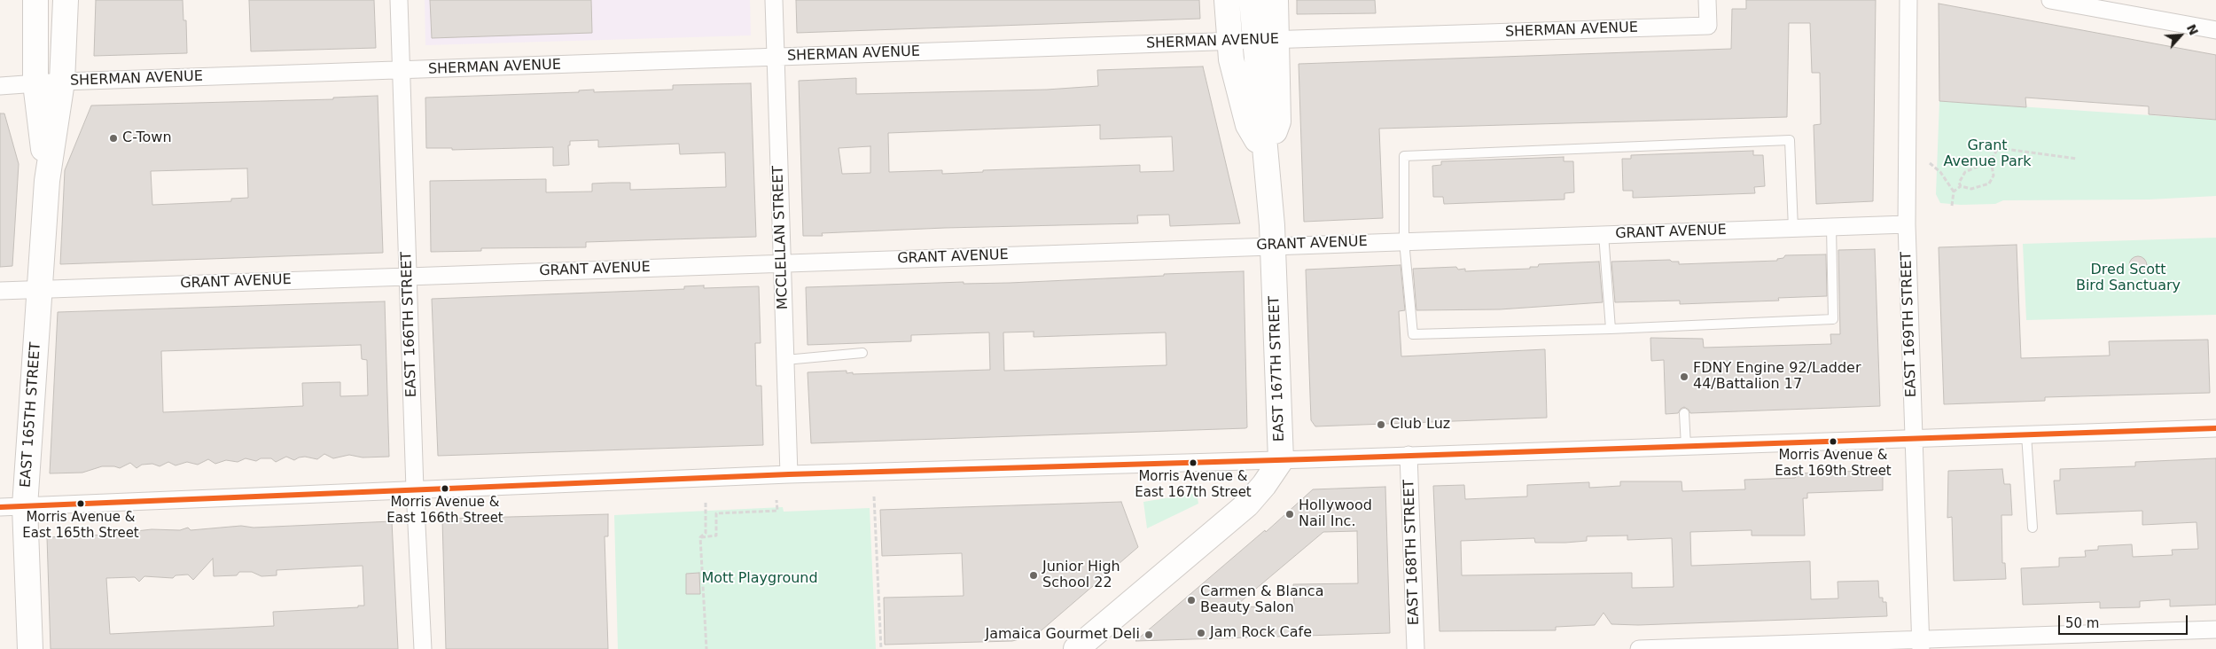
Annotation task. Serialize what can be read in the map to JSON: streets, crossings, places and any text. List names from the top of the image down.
{
  "streets": {
    "street": [
      "SHERMAN AVENUE",
      "GRANT AVENUE",
      "MCCLELLAN STREET",
      "EAST 166TH STREET",
      "EAST 169TH STREET",
      "EAST 167TH STREET",
      "EAST 165TH STREET",
      "EAST 168TH STREET"
    ]
  },
  "crossings": [
    ["SHERMAN AVENUE", "MCCLELLAN STREET"],
    ["SHERMAN AVENUE", "EAST 166TH STREET"],
    ["SHERMAN AVENUE", "EAST 167TH STREET"],
    ["SHERMAN AVENUE", "EAST 165TH STREET"],
    ["GRANT AVENUE", "MCCLELLAN STREET"],
    ["GRANT AVENUE", "EAST 166TH STREET"],
    ["GRANT AVENUE", "EAST 169TH STREET"],
    ["GRANT AVENUE", "EAST 167TH STREET"],
    ["GRANT AVENUE", "EAST 165TH STREET"]
  ],
  "parks": ["Grant Avenue Park", "Dred Scott Bird Sanctuary", "Mott Playground"],
  "places": [
    "C-Town",
    "FDNY Engine 92/Ladder 44/Battalion 17",
    "Club Luz",
    "Morris Avenue & East 169th Street",
    "Morris Avenue & East 167th Street",
    "Morris Avenue & East 166th Street",
    "Morris Avenue & East 165th Street",
    "Hollywood Nail Inc.",
    "Junior High School 22",
    "Carmen & Blanca Beauty Salon",
    "Jam Rock Cafe",
    "Jamaica Gourmet Deli"
  ],
  "scale_bar": "50 m",
  "north": "top right"
}
